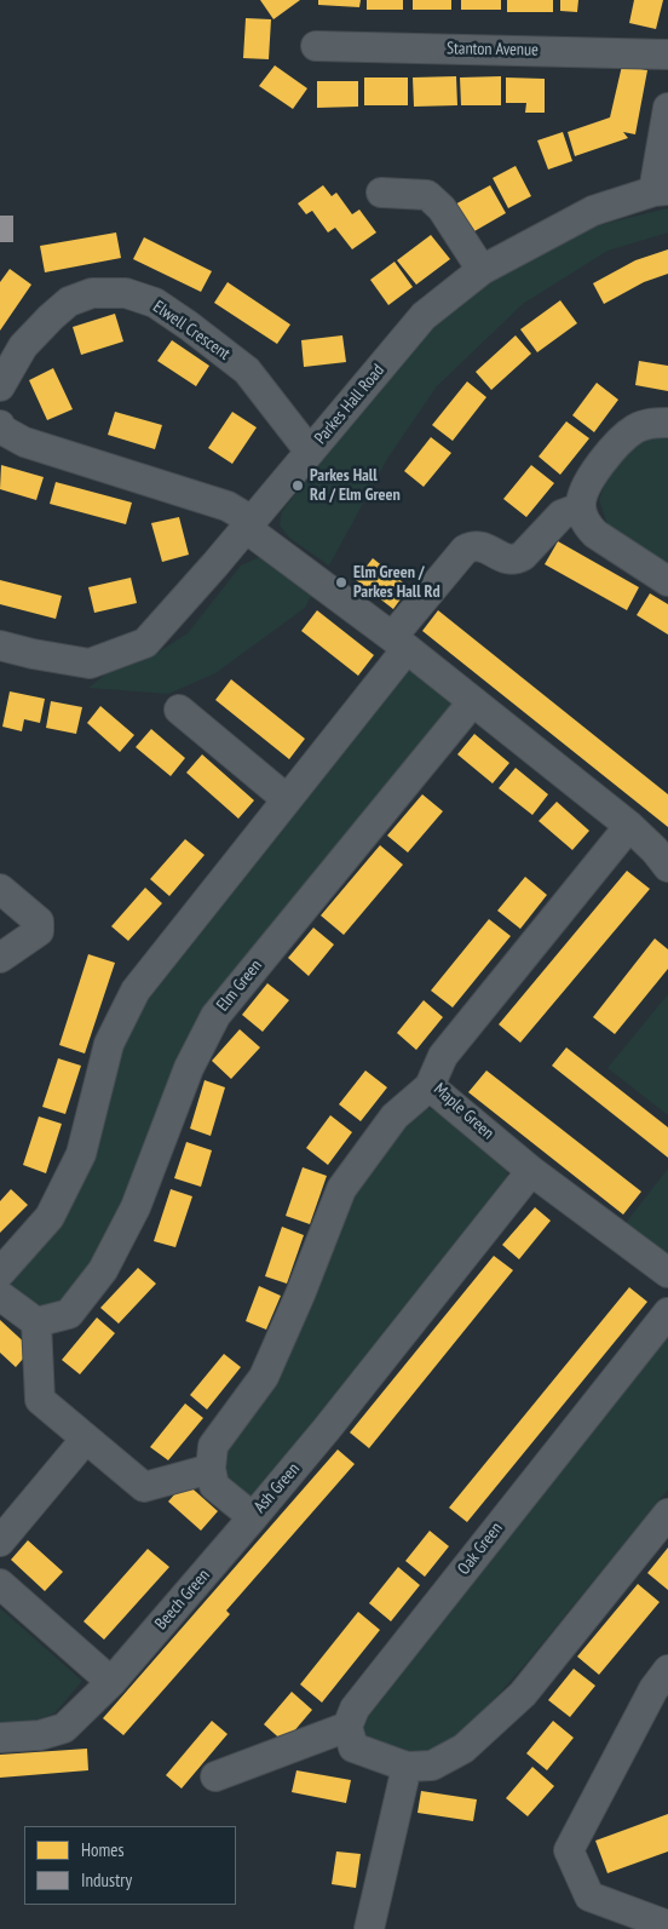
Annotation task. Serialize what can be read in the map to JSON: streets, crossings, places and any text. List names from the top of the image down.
{
  "streets": {
    "street": [
      "Stanton Avenue",
      "Elwell Crescent",
      "Parkes Hall Road",
      "Elm Green",
      "Maple Green",
      "Ash Green",
      "Oak Green",
      "Beech Green"
    ]
  },
  "crossings": [
    ["Elwell Crescent", "Parkes Hall Road"],
    ["Maple Green", "Ash Green"],
    ["Ash Green", "Beech Green"]
  ],
  "places": ["Parkes Hall Rd / Elm Green", "Elm Green / Parkes Hall Rd"],
  "legend": ["Homes", "Industry"]
}
